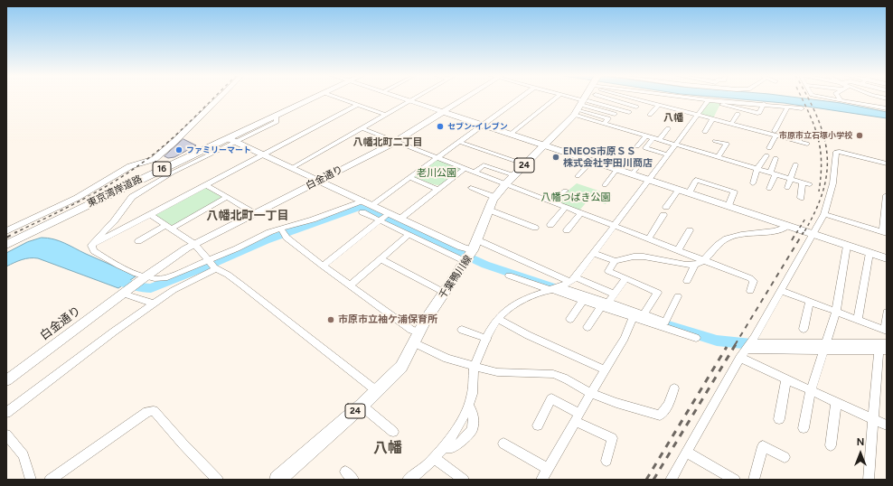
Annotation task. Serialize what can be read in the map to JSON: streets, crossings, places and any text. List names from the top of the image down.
{
  "streets": {
    "highway": ["16", "東京湾岸道路"],
    "main road": ["24", "千葉鴨川線"],
    "street": ["白金通り"]
  },
  "districts": [
    "八幡",
    "八幡北町二丁目",
    "八幡北町一丁目",
    "八幡"
  ],
  "parks": ["老川公園", "八幡つばき公園"],
  "places": [
    "セブン-イレブン",
    "市原市立石塚小学校",
    "ファミリーマート",
    "ENEOS市原ＳＳ 株式会社宇田川商店",
    "市原市立袖ケ浦保育所"
  ],
  "north": "top"
}
